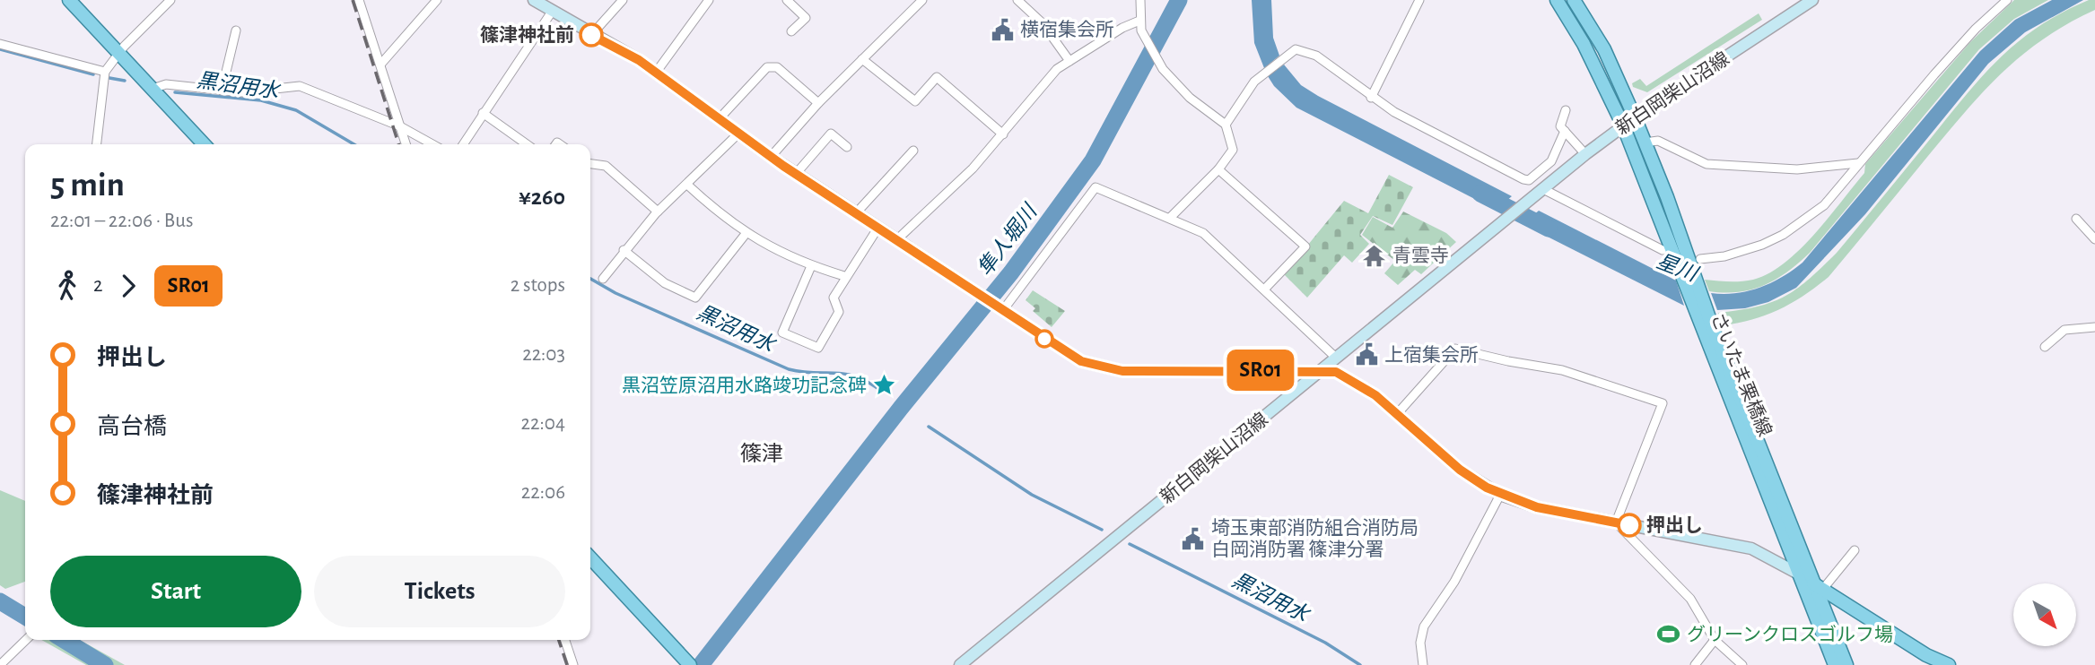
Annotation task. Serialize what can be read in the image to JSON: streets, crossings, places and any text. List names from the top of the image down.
{
  "streets": {
    "main road": ["さいたま栗橋線"],
    "street": ["新白岡柴山沼線"]
  },
  "crossings": [
    ["新白岡柴山沼線", "さいたま栗橋線"]
  ],
  "districts": ["篠津"],
  "water": ["黒沼用水", "隼人堀川", "星川"],
  "places": {
    "public building": ["横宿集会所", "上宿集会所", "埼玉東部消防組合消防局 白岡消防署 篠津分署"],
    "other": ["篠津神社前", "押出し"],
    "temple": ["青雲寺"],
    "place": ["黒沼笠原沼用水路竣功記念碑"],
    "sports": ["グリーンクロスゴルフ場"]
  },
  "lines": ["bus line SR01"],
  "north": "bottom right",
  "page": {
    "on_map": "SR01",
    "heading": ["5 min", "22:01 – 22:06 · Bus", "¥260"],
    "legs": ["2", "SR01", "2 stops"],
    "list": [
      {
        "name": "押出し",
        "value": "22:03"
      },
      {
        "name": "高台橋",
        "value": "22:04"
      },
      {
        "name": "篠津神社前",
        "value": "22:06"
      }
    ],
    "buttons": ["Start", "Tickets"]
  }
}
